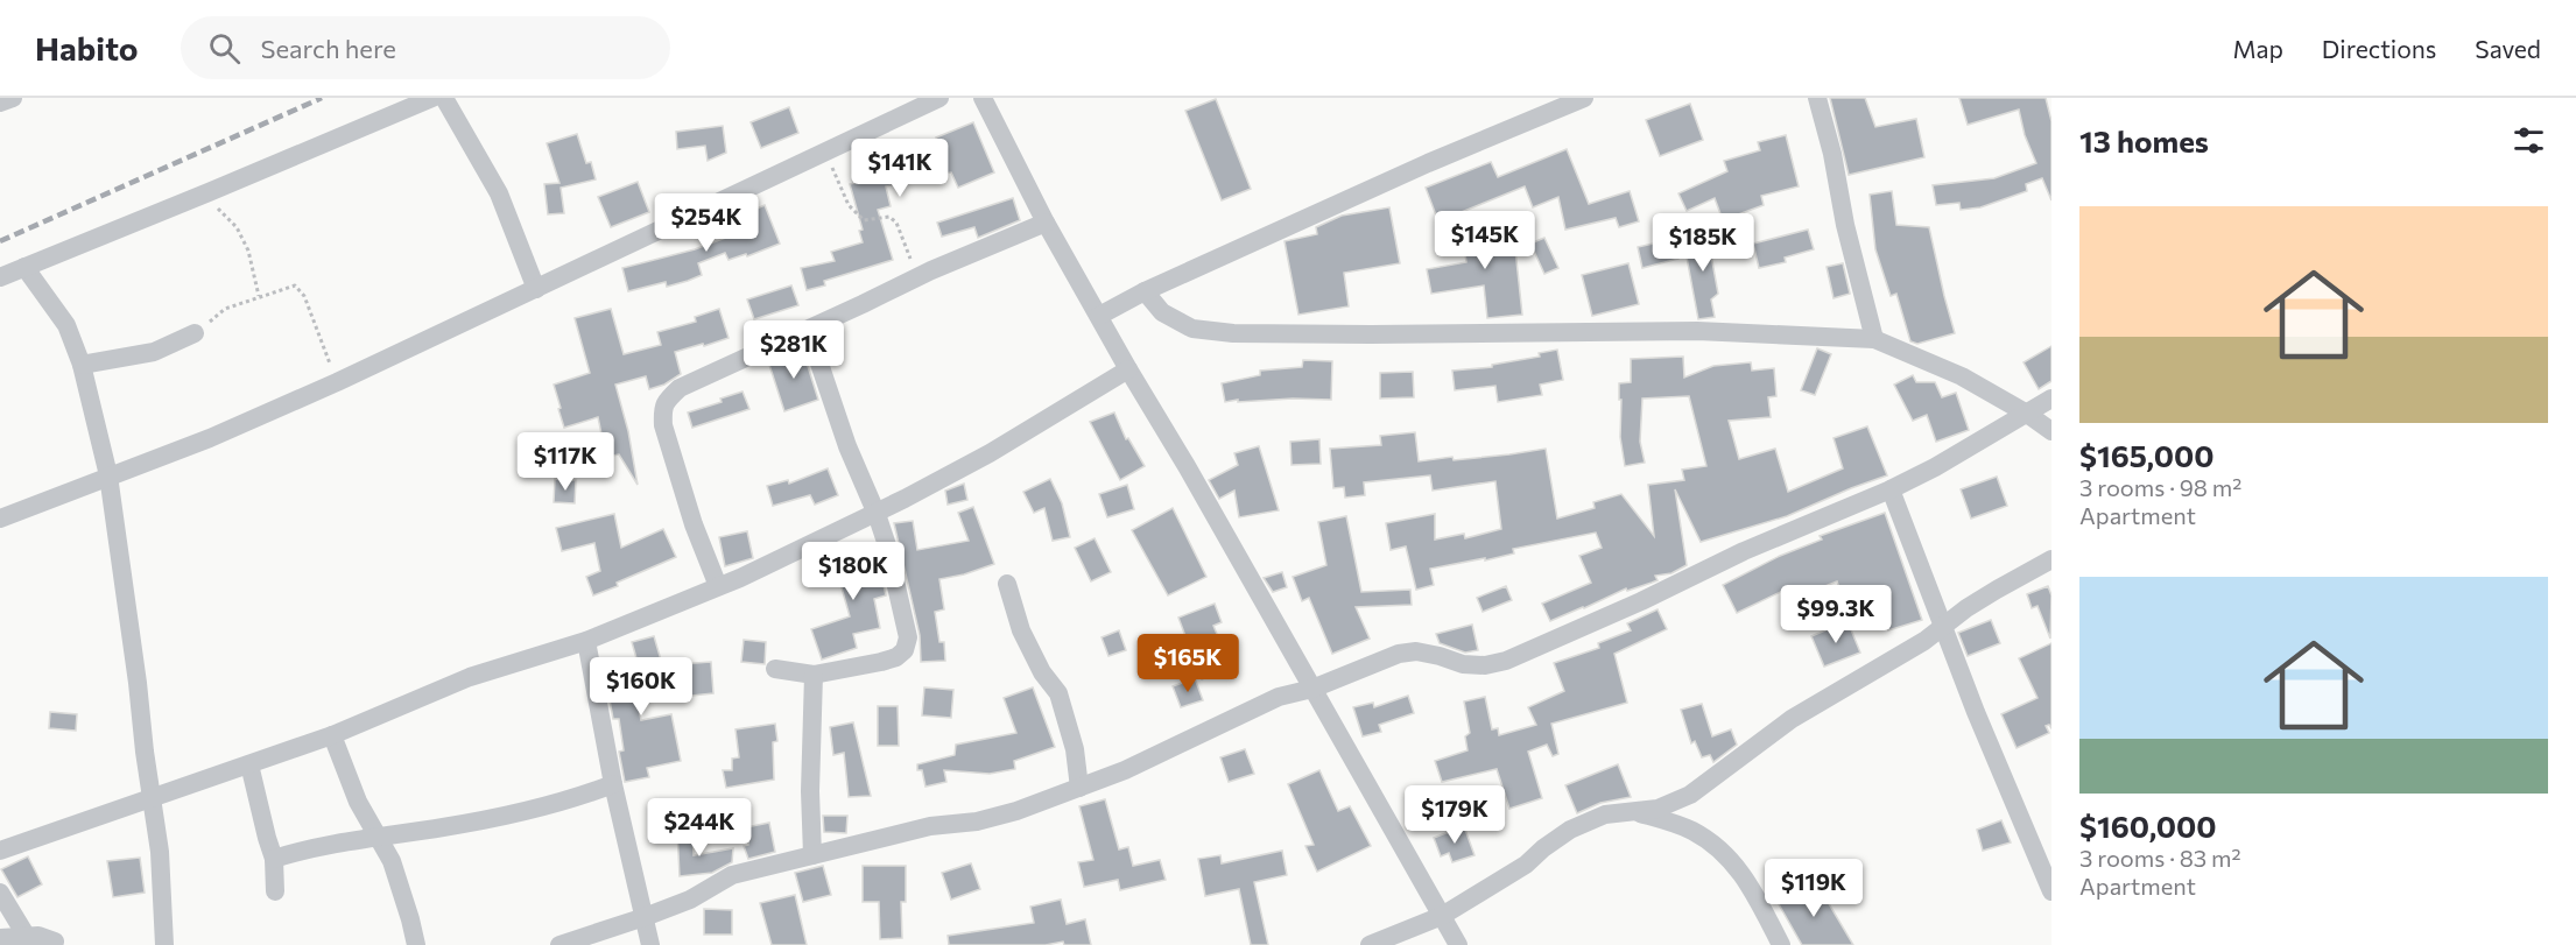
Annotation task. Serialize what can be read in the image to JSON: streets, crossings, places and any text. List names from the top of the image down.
{
  "page": {
    "header": "Habito",
    "search": "Search here",
    "nav": ["Map", "Directions", "Saved"],
    "heading": "13 homes",
    "price": [
      "$141K",
      "$254K",
      "$145K",
      "$185K",
      "$281K",
      "$117K",
      "$180K",
      "$99.3K",
      "$165K",
      "$160K",
      "$179K",
      "$244K",
      "$119K"
    ],
    "list": [
      {
        "name": "$165,000",
        "note": "3 rooms · 98 m² · Apartment"
      },
      {
        "name": "$160,000",
        "note": "3 rooms · 83 m² · Apartment"
      }
    ]
  }
}
